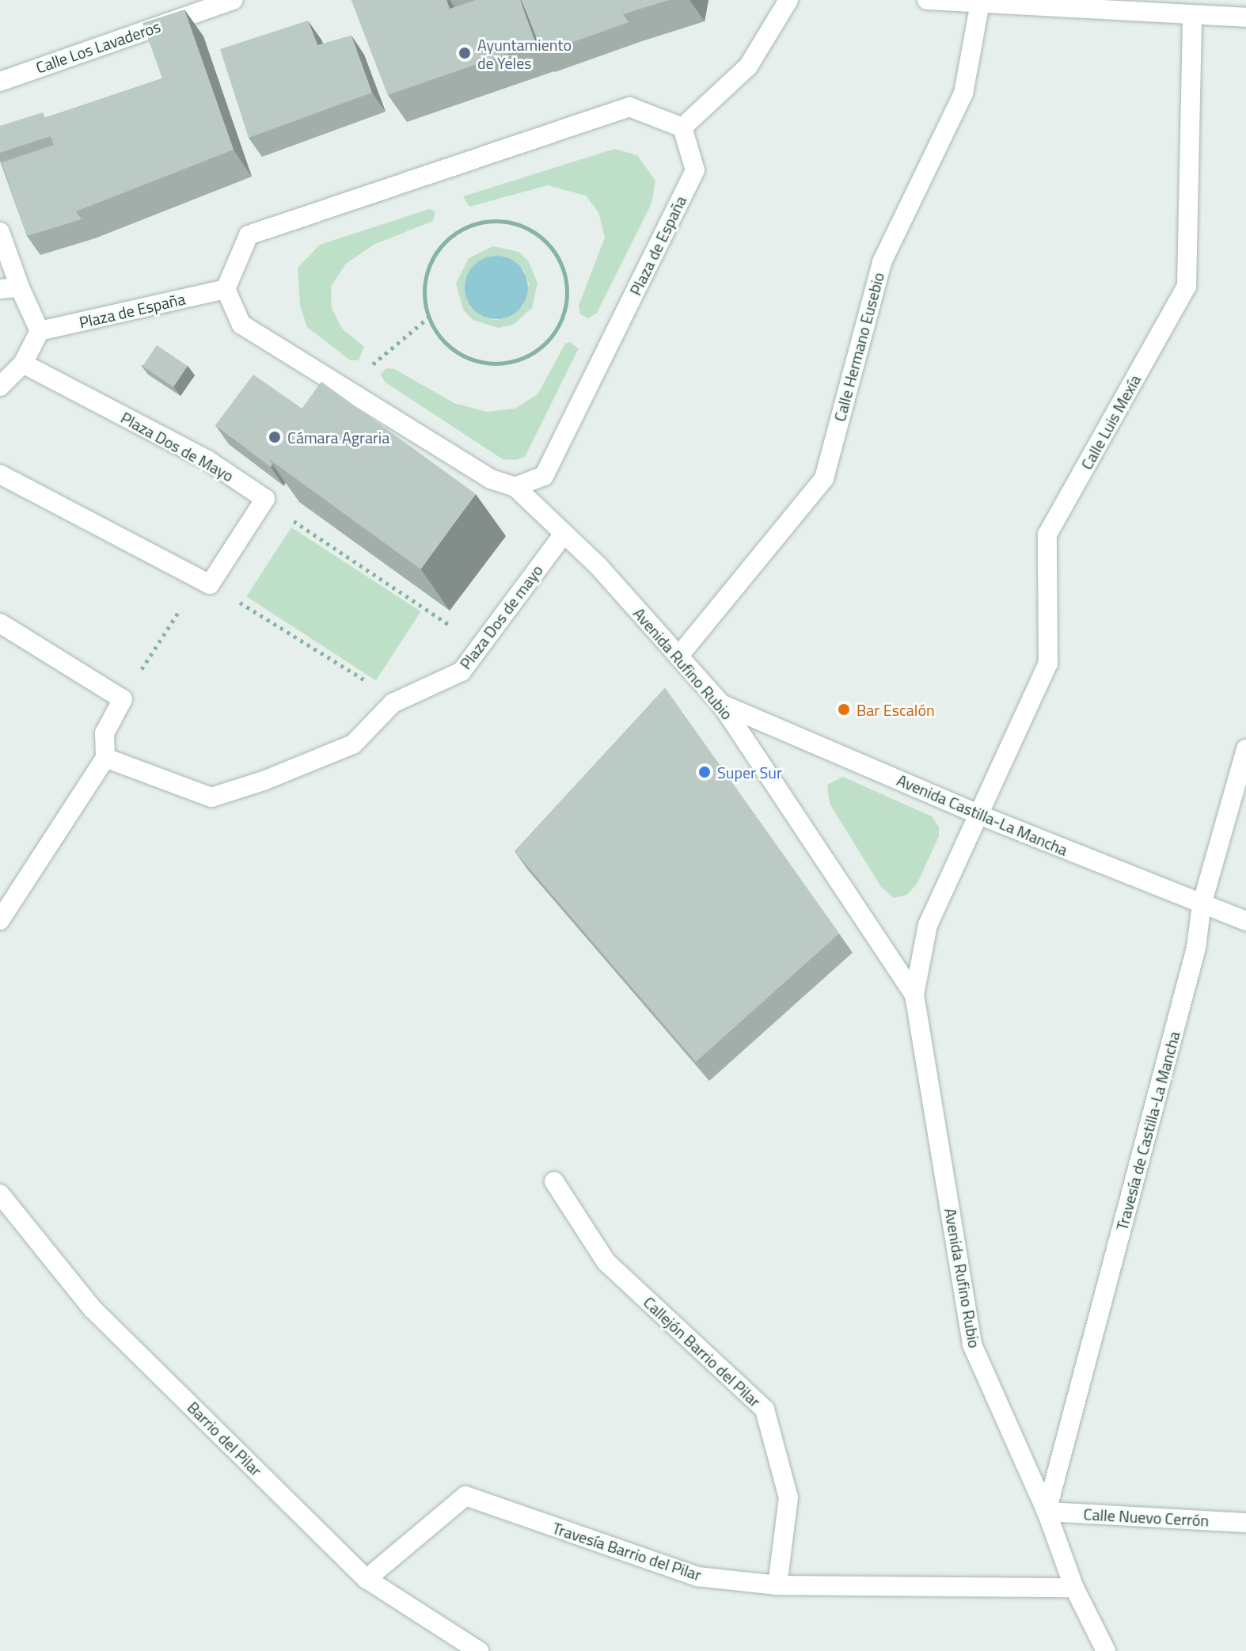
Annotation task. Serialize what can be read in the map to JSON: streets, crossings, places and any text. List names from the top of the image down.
{
  "streets": {
    "street": [
      "Calle Los Lavaderos",
      "Plaza de España",
      "Calle Hermano Eusebio",
      "Calle Luis Mexía",
      "Plaza Dos de Mayo",
      "Plaza Dos de mayo",
      "Avenida Rufino Rubio",
      "Avenida Castilla-La Mancha",
      "Travesía de Castilla-La Mancha",
      "Callejón Barrio del Pilar",
      "Barrio del Pilar",
      "Calle Nuevo Cerrón",
      "Travesía Barrio del Pilar"
    ]
  },
  "crossings": [
    ["Plaza de España", "Avenida Rufino Rubio"],
    ["Calle Hermano Eusebio", "Avenida Rufino Rubio"],
    ["Calle Luis Mexía", "Avenida Rufino Rubio"],
    ["Calle Luis Mexía", "Avenida Castilla-La Mancha"],
    ["Plaza Dos de mayo", "Avenida Rufino Rubio"],
    ["Avenida Rufino Rubio", "Avenida Castilla-La Mancha"],
    ["Avenida Rufino Rubio", "Travesía de Castilla-La Mancha"],
    ["Avenida Rufino Rubio", "Calle Nuevo Cerrón"],
    ["Avenida Rufino Rubio", "Travesía Barrio del Pilar"],
    ["Avenida Castilla-La Mancha", "Travesía de Castilla-La Mancha"],
    ["Travesía de Castilla-La Mancha", "Calle Nuevo Cerrón"],
    ["Callejón Barrio del Pilar", "Travesía Barrio del Pilar"],
    ["Barrio del Pilar", "Travesía Barrio del Pilar"]
  ],
  "places": [
    "Ayuntamiento de Yeles",
    "Cámara Agraria",
    "Bar Escalón",
    "Super Sur"
  ]
}
